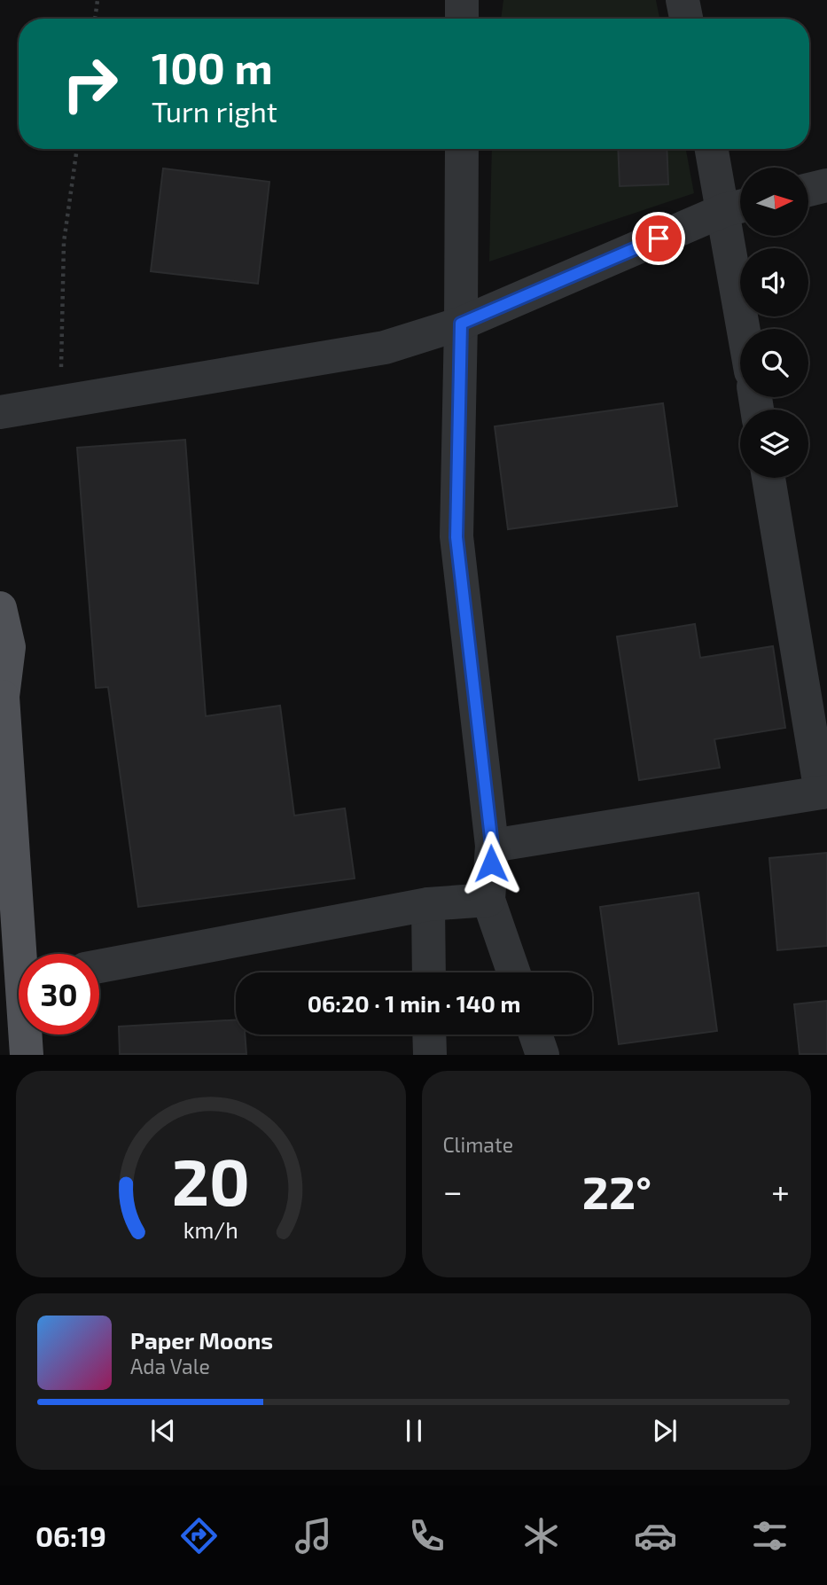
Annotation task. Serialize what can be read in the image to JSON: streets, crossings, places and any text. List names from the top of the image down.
{
  "north": "right",
  "page": {
    "turn": ["100 m", "Turn right"],
    "limit": "30",
    "trip": "06:20 · 1 min · 140 m",
    "tile": "Climate",
    "heat": ["−", "22°", "+"],
    "song": ["Paper Moons", "Ada Vale"],
    "tabs": "06:19",
    "gauge": ["20", "km/h"]
  }
}
